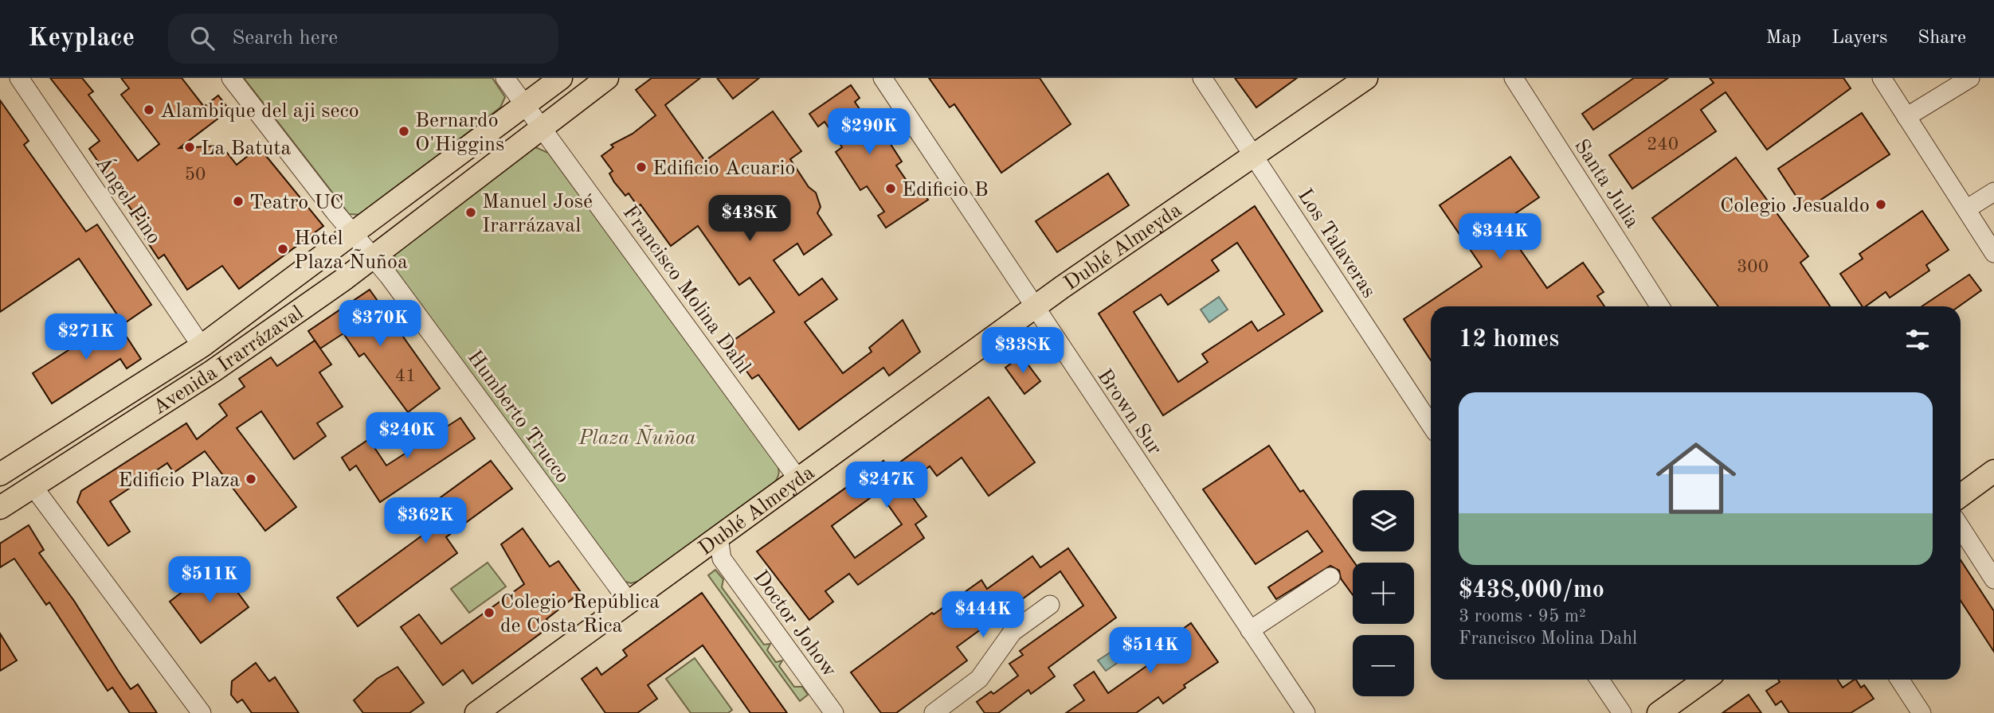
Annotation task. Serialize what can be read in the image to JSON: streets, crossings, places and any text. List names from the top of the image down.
{
  "streets": {
    "main road": ["Dublé Almeyda", "Avenida Irarrázaval"],
    "street": [
      "Santa Julia",
      "Ángel Pino",
      "Los Talaveras",
      "Francisco Molina Dahl",
      "Brown Sur",
      "Humberto Trucco",
      "Doctor Johow"
    ]
  },
  "crossings": [
    ["Ángel Pino", "Avenida Irarrázaval"],
    ["Los Talaveras", "Dublé Almeyda"],
    ["Dublé Almeyda", "Francisco Molina Dahl"],
    ["Dublé Almeyda", "Brown Sur"],
    ["Dublé Almeyda", "Humberto Trucco"],
    ["Dublé Almeyda", "Doctor Johow"],
    ["Francisco Molina Dahl", "Avenida Irarrázaval"],
    ["Avenida Irarrázaval", "Humberto Trucco"]
  ],
  "parks": ["Plaza Ñuñoa"],
  "places": [
    "Alambique del aji seco",
    "Bernardo O'Higgins",
    "La Batuta",
    "Edificio Acuario",
    "Edificio B",
    "Teatro UC",
    "Colegio Jesualdo",
    "Manuel José Irarrázaval",
    "Hotel Plaza Ñuñoa",
    "Edificio Plaza",
    "Colegio República de Costa Rica"
  ],
  "house_numbers": [
    "240",
    "50",
    "300",
    "41"
  ],
  "page": {
    "header": "Keyplace",
    "search": "Search here",
    "nav": ["Map", "Layers", "Share"],
    "price": [
      "$290K",
      "$438K",
      "$344K",
      "$370K",
      "$271K",
      "$338K",
      "$240K",
      "$247K",
      "$362K",
      "$511K",
      "$444K",
      "$514K"
    ],
    "heading": "12 homes",
    "list": [
      {
        "name": "$438,000/mo",
        "note": "3 rooms · 95 m² · Francisco Molina Dahl"
      }
    ],
    "map_buttons": ["+", "−"]
  }
}
